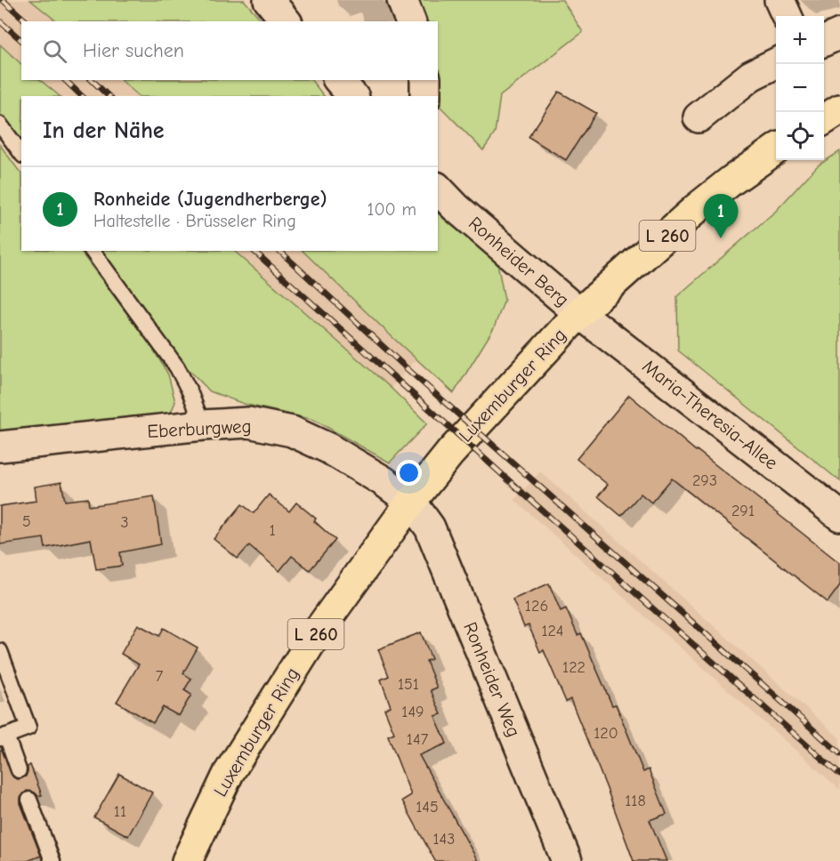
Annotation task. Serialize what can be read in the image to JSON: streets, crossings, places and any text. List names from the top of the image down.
{
  "streets": {
    "main road": ["L 260", "Luxemburger Ring"],
    "street": [
      "Ronheider Berg",
      "Maria-Theresia-Allee",
      "Eberburgweg",
      "Ronheider Weg"
    ]
  },
  "crossings": [
    ["L 260", "Ronheider Berg"],
    ["L 260", "Luxemburger Ring"],
    ["L 260", "Maria-Theresia-Allee"],
    ["Ronheider Berg", "Luxemburger Ring"],
    ["Ronheider Berg", "Maria-Theresia-Allee"],
    ["Luxemburger Ring", "Maria-Theresia-Allee"],
    ["Luxemburger Ring", "Eberburgweg"],
    ["Luxemburger Ring", "Ronheider Weg"],
    ["Eberburgweg", "Ronheider Weg"]
  ],
  "house_numbers": [
    "293",
    "291",
    "5",
    "3",
    "1",
    "126",
    "124",
    "122",
    "7",
    "151",
    "149",
    "120",
    "147",
    "118",
    "145",
    "11",
    "143"
  ],
  "page": {
    "map_buttons": ["+", "−"],
    "search": "Hier suchen",
    "heading": "In der Nähe",
    "list": [
      {
        "mark": "1",
        "name": "Ronheide (Jugendherberge)",
        "note": "Haltestelle · Brüsseler Ring",
        "value": "100 m"
      }
    ],
    "pins": "1"
  }
}
